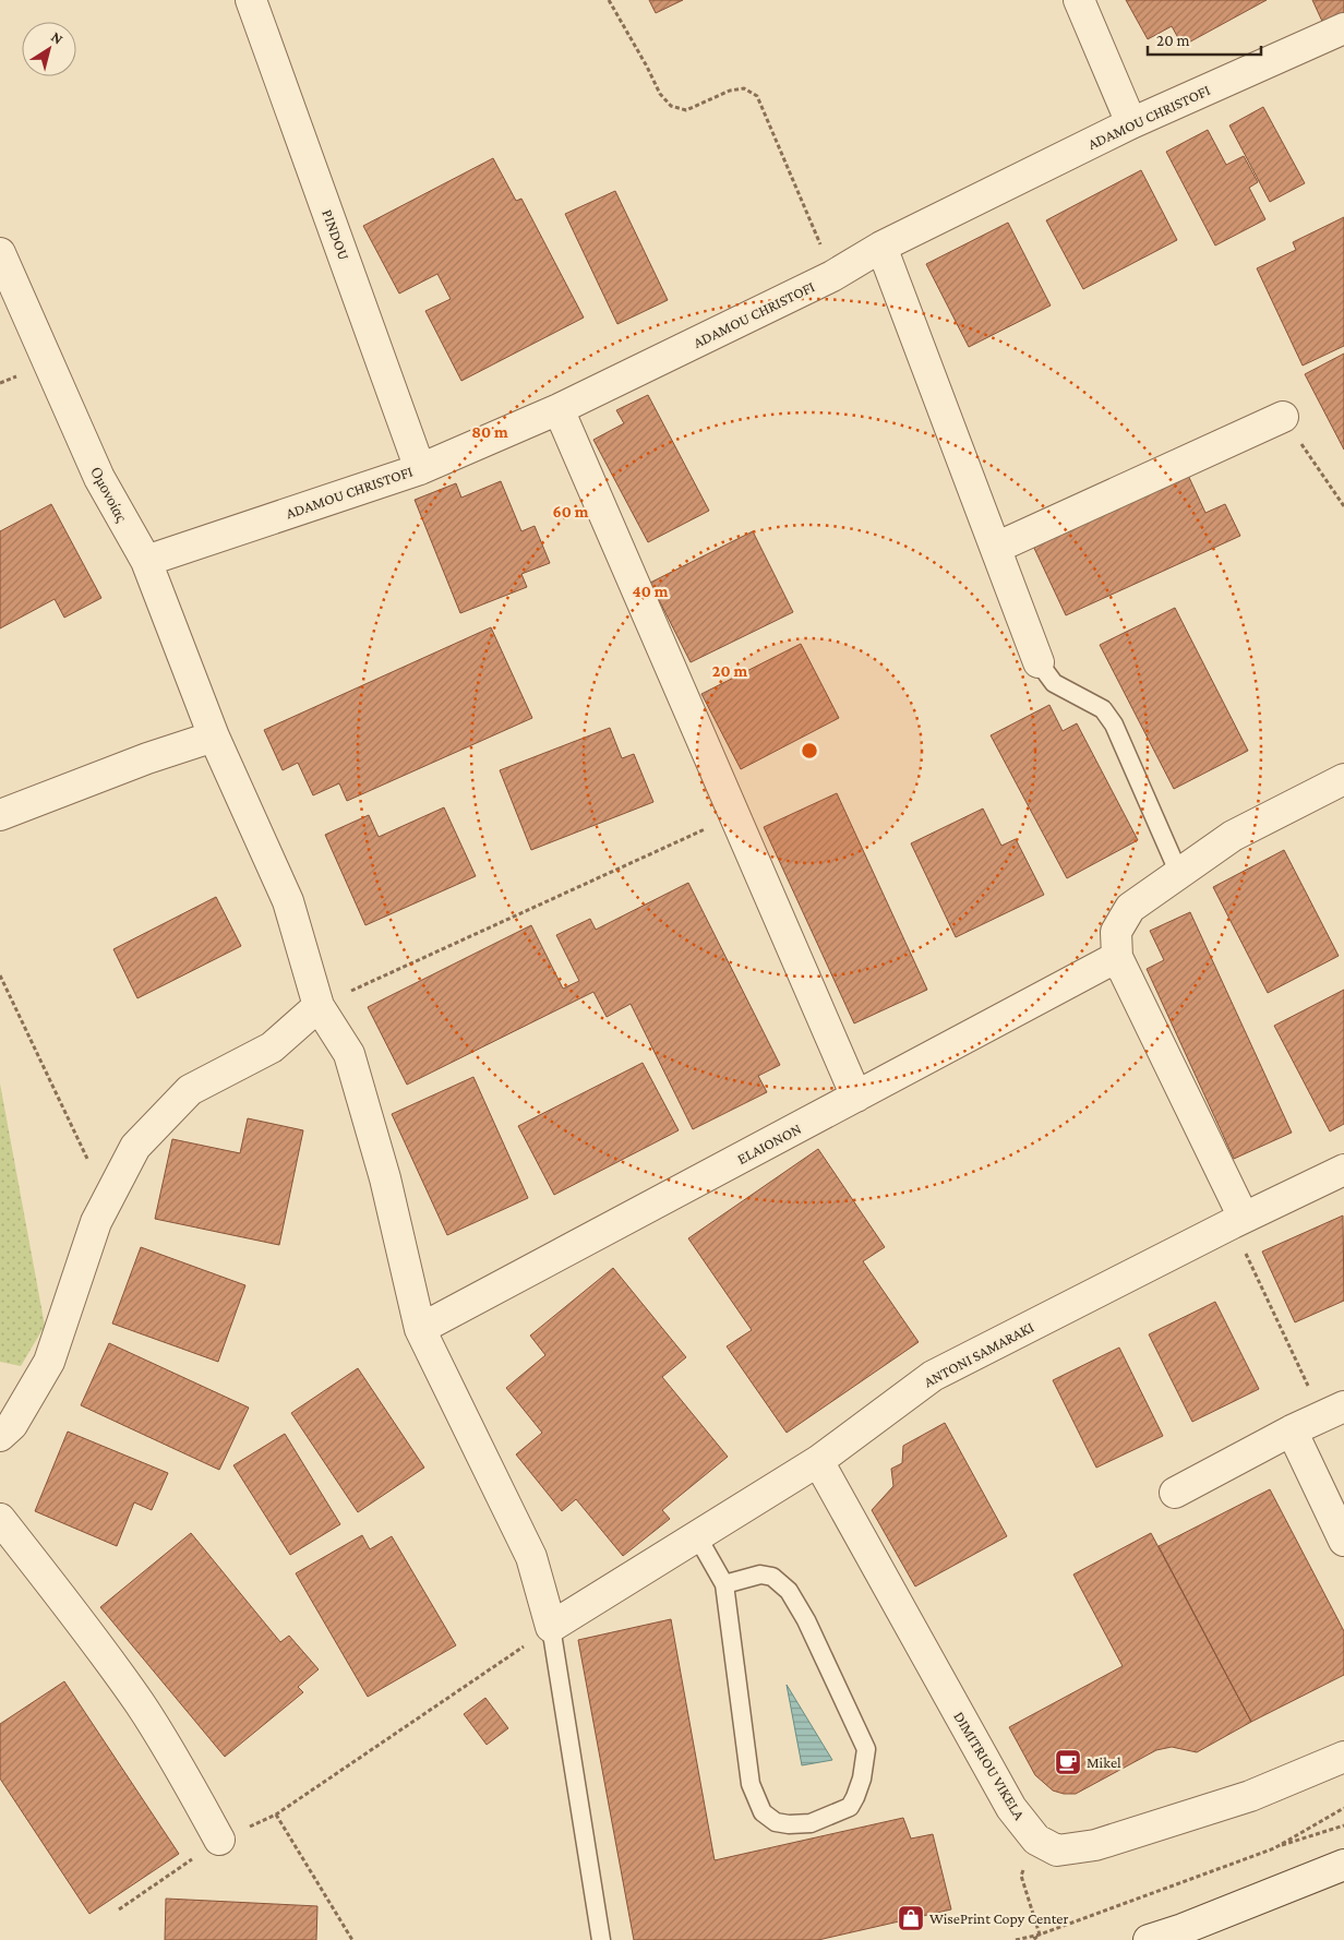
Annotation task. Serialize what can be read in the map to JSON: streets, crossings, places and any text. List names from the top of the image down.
{
  "streets": {
    "street": [
      "ADAMOU CHRISTOFI",
      "PINDOU",
      "Ομονοίας",
      "ELAIONON",
      "ANTONI SAMARAKI",
      "DIMITRIOU VIKELA"
    ]
  },
  "crossings": [
    ["ADAMOU CHRISTOFI", "PINDOU"],
    ["ADAMOU CHRISTOFI", "Ομονοίας"],
    ["Ομονοίας", "ELAIONON"],
    ["Ομονοίας", "ANTONI SAMARAKI"],
    ["ANTONI SAMARAKI", "DIMITRIOU VIKELA"]
  ],
  "places": {
    "cafe": ["Mikel"],
    "shop": ["WisePrint Copy Center"]
  },
  "scale_bar": "20 m",
  "north": "top right",
  "rings": [
    "80 m",
    "60 m",
    "40 m",
    "20 m"
  ]
}
